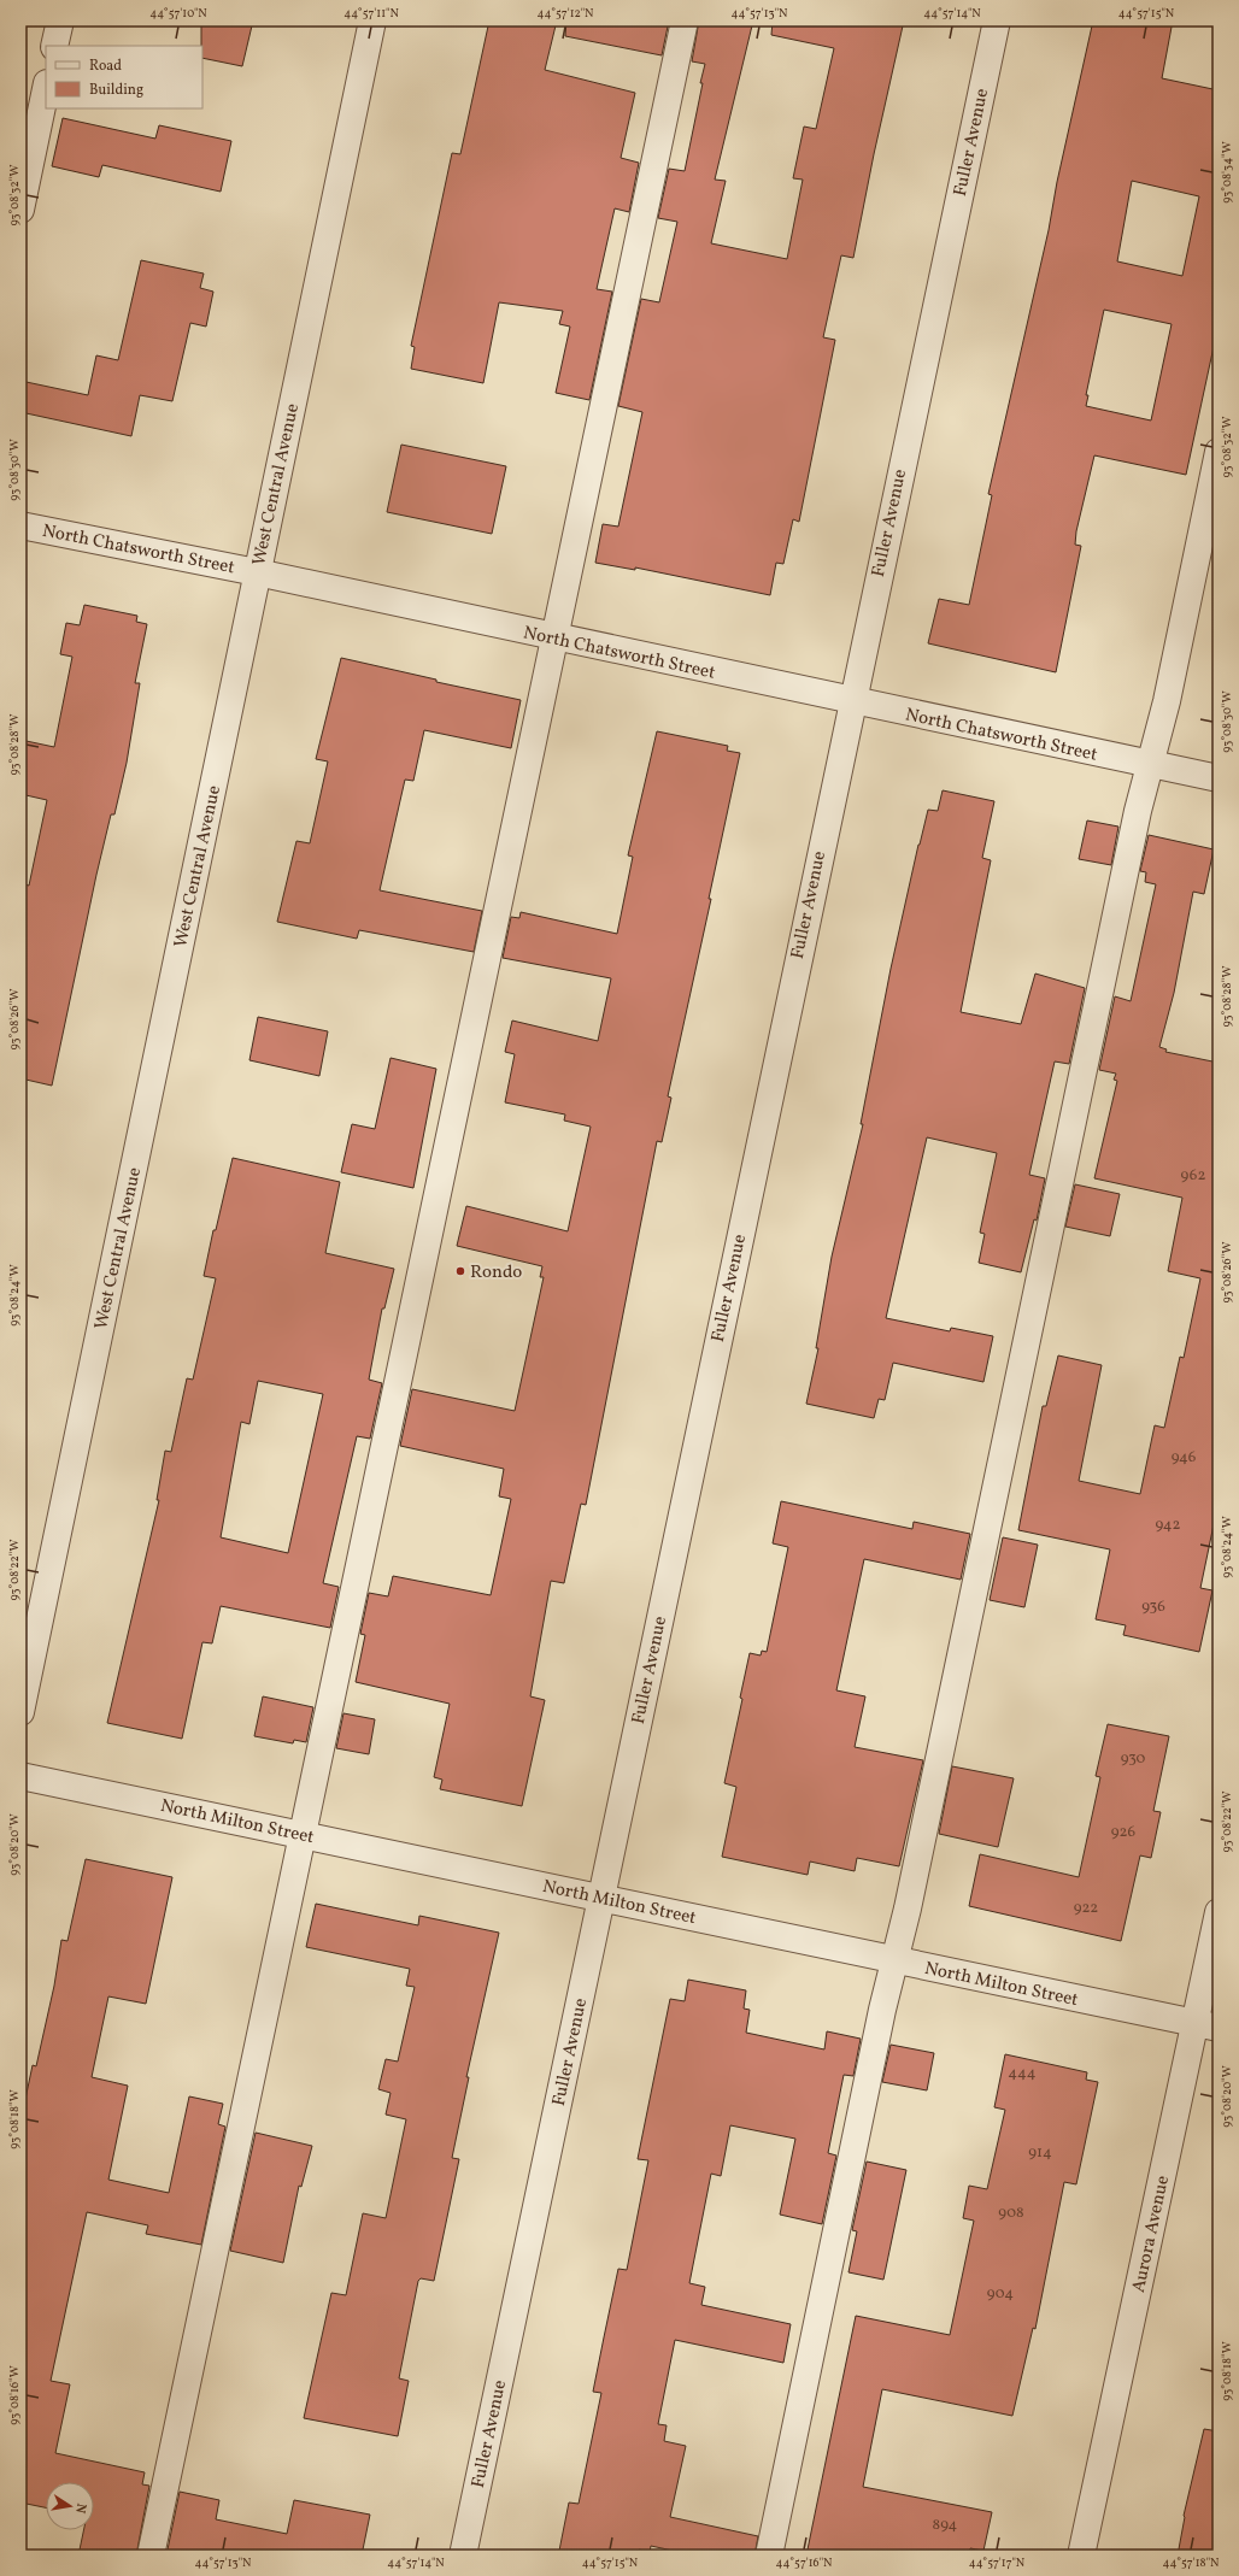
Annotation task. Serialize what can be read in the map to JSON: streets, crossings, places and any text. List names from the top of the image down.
{
  "streets": {
    "street": [
      "Fuller Avenue",
      "West Central Avenue",
      "North Chatsworth Street",
      "North Milton Street",
      "Aurora Avenue"
    ]
  },
  "crossings": [
    ["Fuller Avenue", "North Chatsworth Street"],
    ["Fuller Avenue", "North Milton Street"],
    ["West Central Avenue", "North Chatsworth Street"],
    ["North Milton Street", "Aurora Avenue"]
  ],
  "places": ["Rondo"],
  "house_numbers": [
    "962",
    "946",
    "942",
    "936",
    "930",
    "926",
    "922",
    "444",
    "914",
    "908",
    "904",
    "894"
  ],
  "legend": ["Road", "Building"],
  "north": "right",
  "coordinates": [
    "44°57'10\"N",
    "44°57'11\"N",
    "44°57'12\"N",
    "44°57'13\"N",
    "44°57'14\"N",
    "44°57'15\"N",
    "93°08'34\"W",
    "93°08'32\"W",
    "93°08'30\"W",
    "93°08'28\"W",
    "93°08'26\"W",
    "93°08'24\"W",
    "93°08'22\"W",
    "93°08'20\"W",
    "93°08'18\"W",
    "93°08'16\"W",
    "44°57'16\"N",
    "44°57'17\"N",
    "44°57'18\"N"
  ]
}
